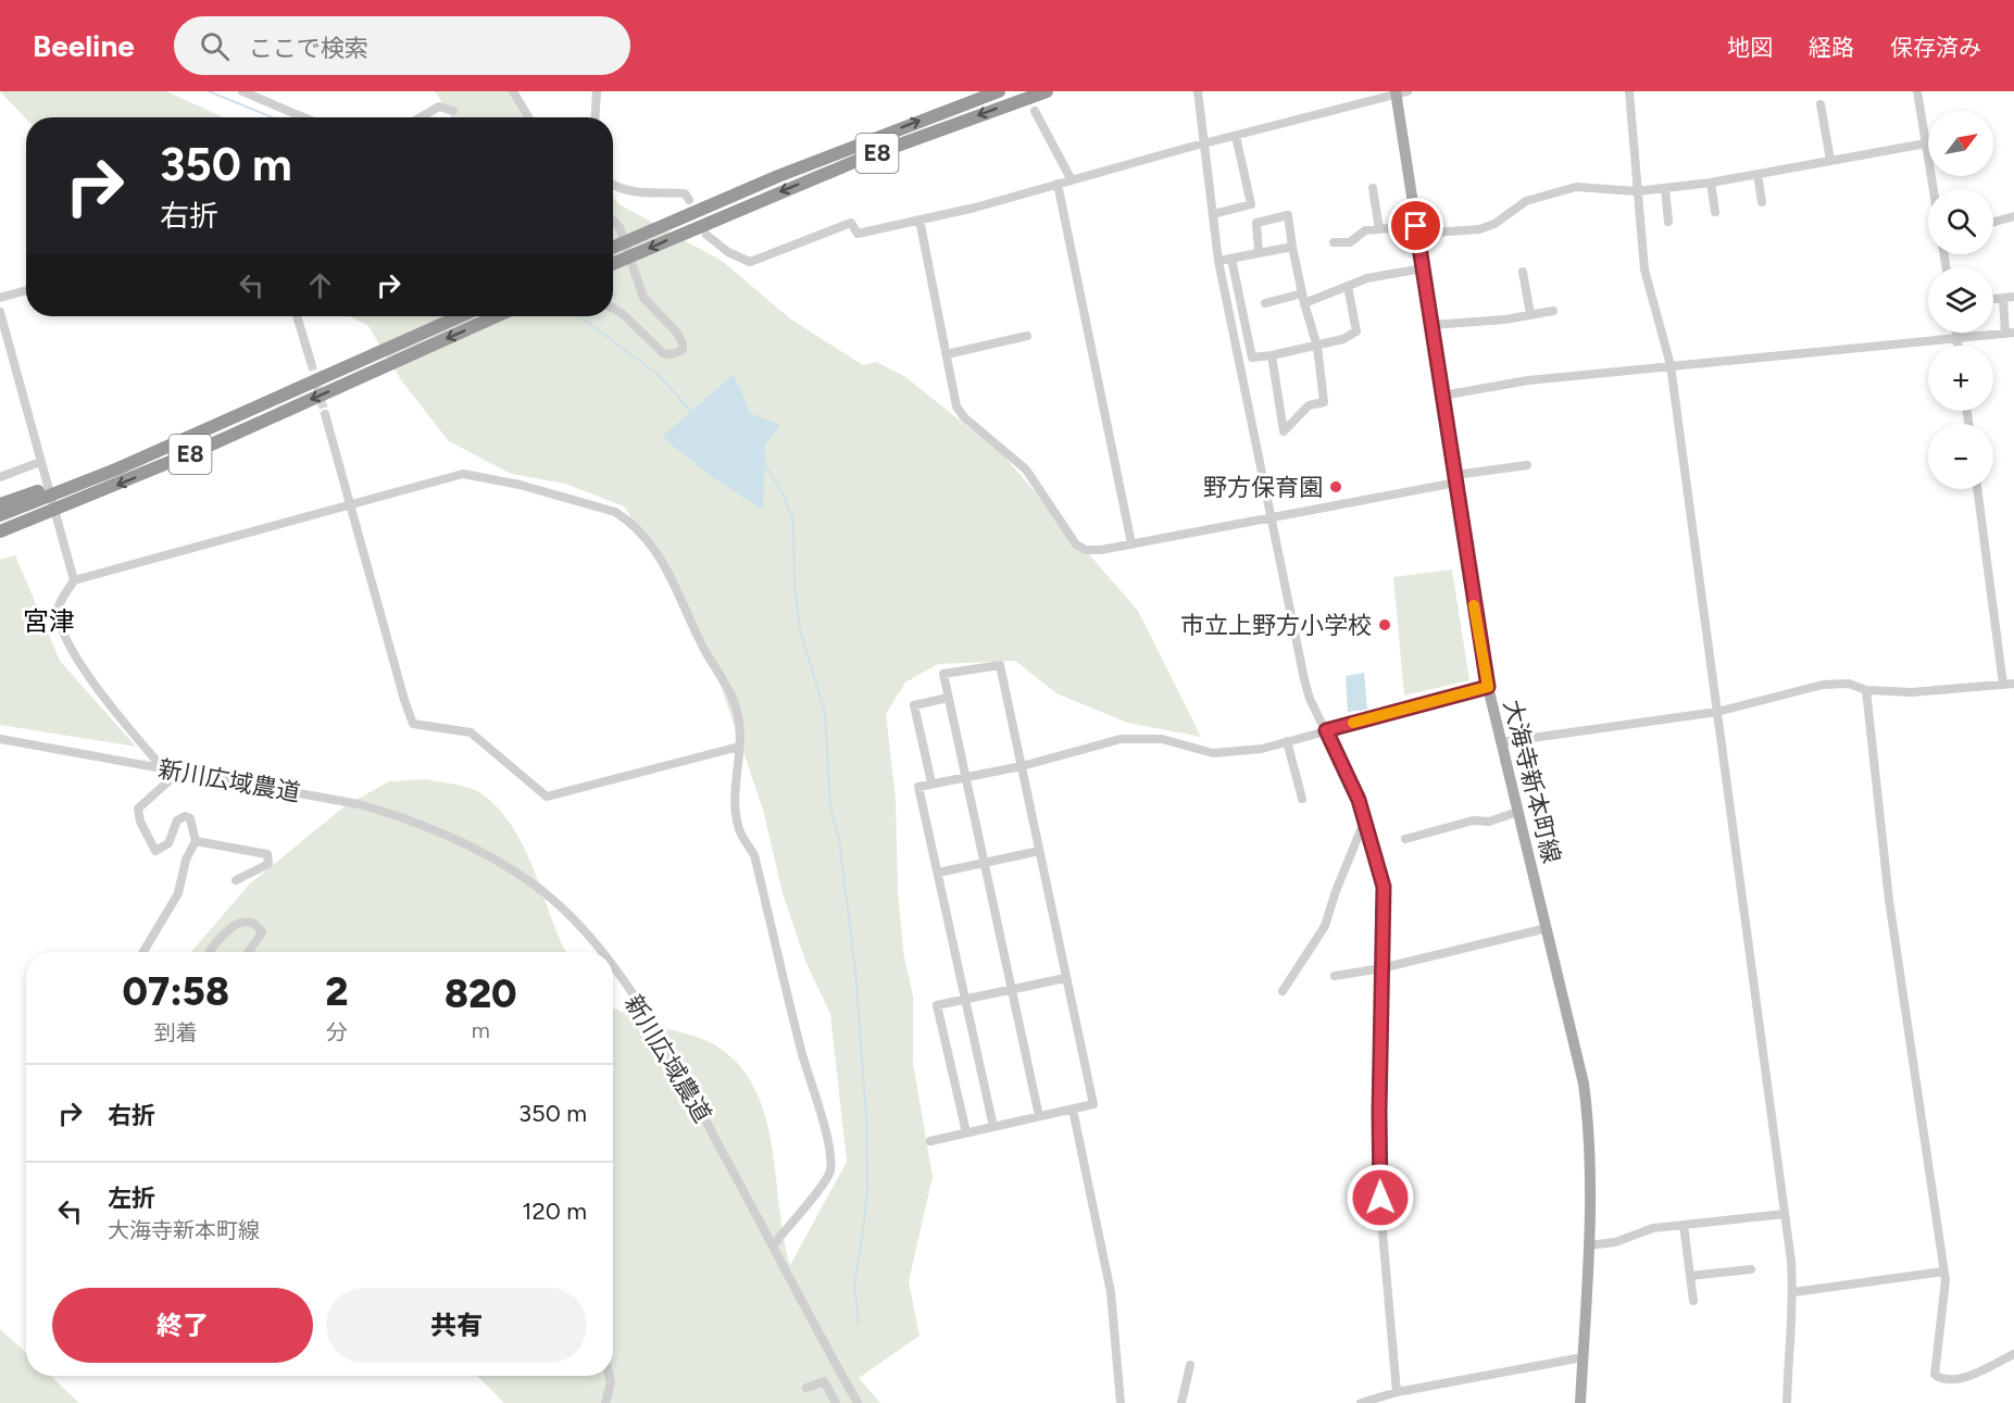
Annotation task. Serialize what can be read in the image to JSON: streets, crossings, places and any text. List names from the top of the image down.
{
  "streets": {
    "highway": ["E8"],
    "main road": ["大海寺新本町線"],
    "street": ["新川広域農道"]
  },
  "districts": ["宮津"],
  "places": ["野方保育園", "市立上野方小学校"],
  "north": "top right",
  "page": {
    "header": "Beeline",
    "search": "ここで検索",
    "nav": ["地図", "経路", "保存済み"],
    "map_buttons": ["+", "−"],
    "turn": ["350 m", "右折"],
    "eta": [
      "07:58",
      "到着",
      "2",
      "分",
      "820",
      "m"
    ],
    "list": [
      {
        "name": "右折",
        "value": "350 m"
      },
      {
        "name": "左折",
        "note": "大海寺新本町線",
        "value": "120 m"
      }
    ],
    "buttons": ["終了", "共有"]
  }
}
